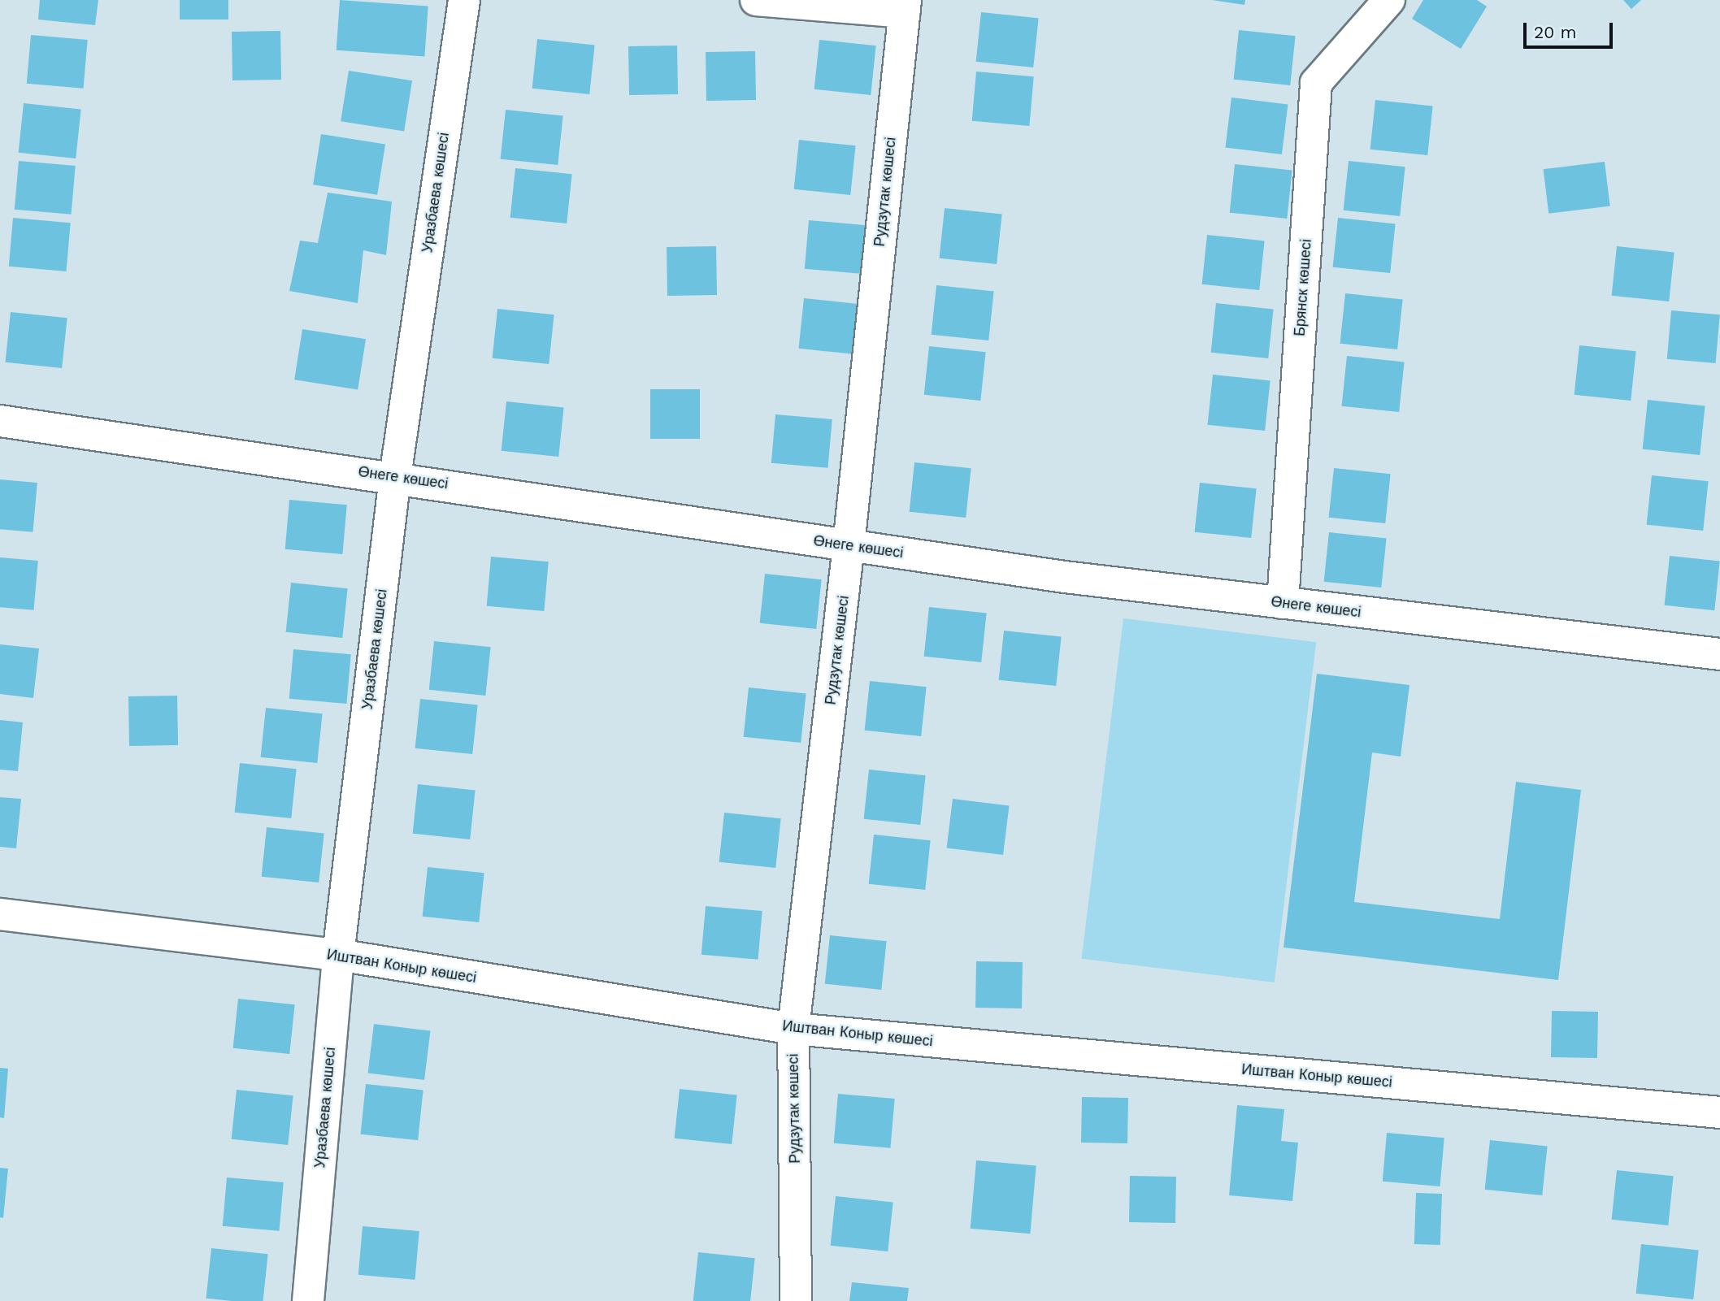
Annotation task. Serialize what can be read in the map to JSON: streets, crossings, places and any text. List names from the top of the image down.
{
  "streets": {
    "street": [
      "Рудзутак көшесі",
      "Уразбаева көшесі",
      "Брянск көшесі",
      "Өнеге көшесі",
      "Иштван Коныр көшесі"
    ]
  },
  "crossings": [
    ["Рудзутак көшесі", "Өнеге көшесі"],
    ["Рудзутак көшесі", "Иштван Коныр көшесі"],
    ["Уразбаева көшесі", "Өнеге көшесі"],
    ["Уразбаева көшесі", "Иштван Коныр көшесі"],
    ["Брянск көшесі", "Өнеге көшесі"]
  ],
  "scale_bar": "20 m"
}
